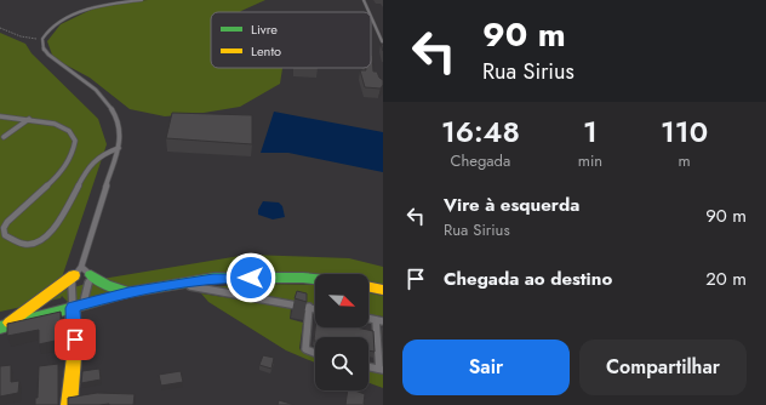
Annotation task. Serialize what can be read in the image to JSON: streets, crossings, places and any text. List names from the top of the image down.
{
  "legend": ["Livre", "Lento"],
  "north": "bottom right",
  "page": {
    "turn": ["90 m", "Rua Sirius"],
    "eta": [
      "16:48",
      "Chegada",
      "1",
      "min",
      "110",
      "m"
    ],
    "list": [
      {
        "name": "Vire à esquerda",
        "note": "Rua Sirius",
        "value": "90 m"
      },
      {
        "name": "Chegada ao destino",
        "value": "20 m"
      }
    ],
    "buttons": ["Sair", "Compartilhar"]
  }
}
